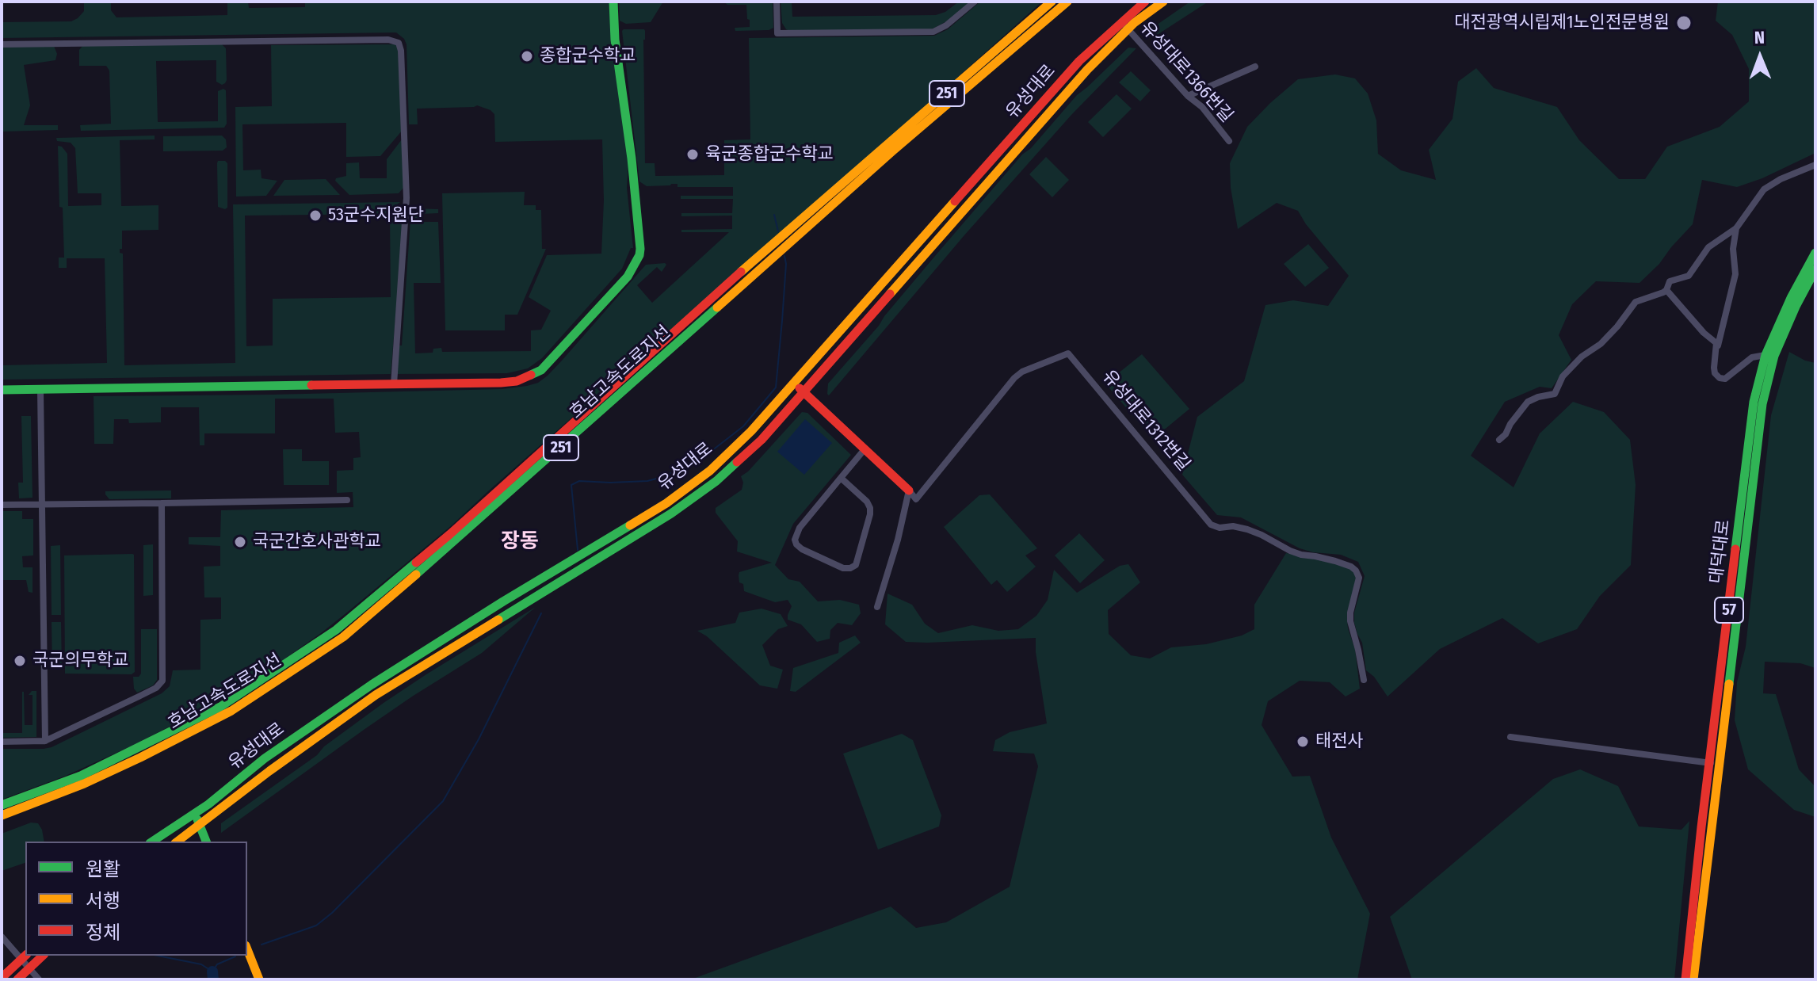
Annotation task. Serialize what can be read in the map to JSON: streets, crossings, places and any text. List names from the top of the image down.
{
  "streets": {
    "main road": [
      "유성대로",
      "251",
      "호남고속도로지선",
      "대덕대로",
      "57"
    ],
    "street": ["유성대로1366번길", "유성대로1312번길"]
  },
  "crossings": [
    ["유성대로1366번길", "유성대로"]
  ],
  "districts": ["장동"],
  "places": [
    "대전광역시립제1노인전문병원",
    "종합군수학교",
    "육군종합군수학교",
    "53군수지원단",
    "국군간호사관학교",
    "국군의무학교",
    "태전사"
  ],
  "legend": ["원활", "서행", "정체"],
  "north": "top"
}
